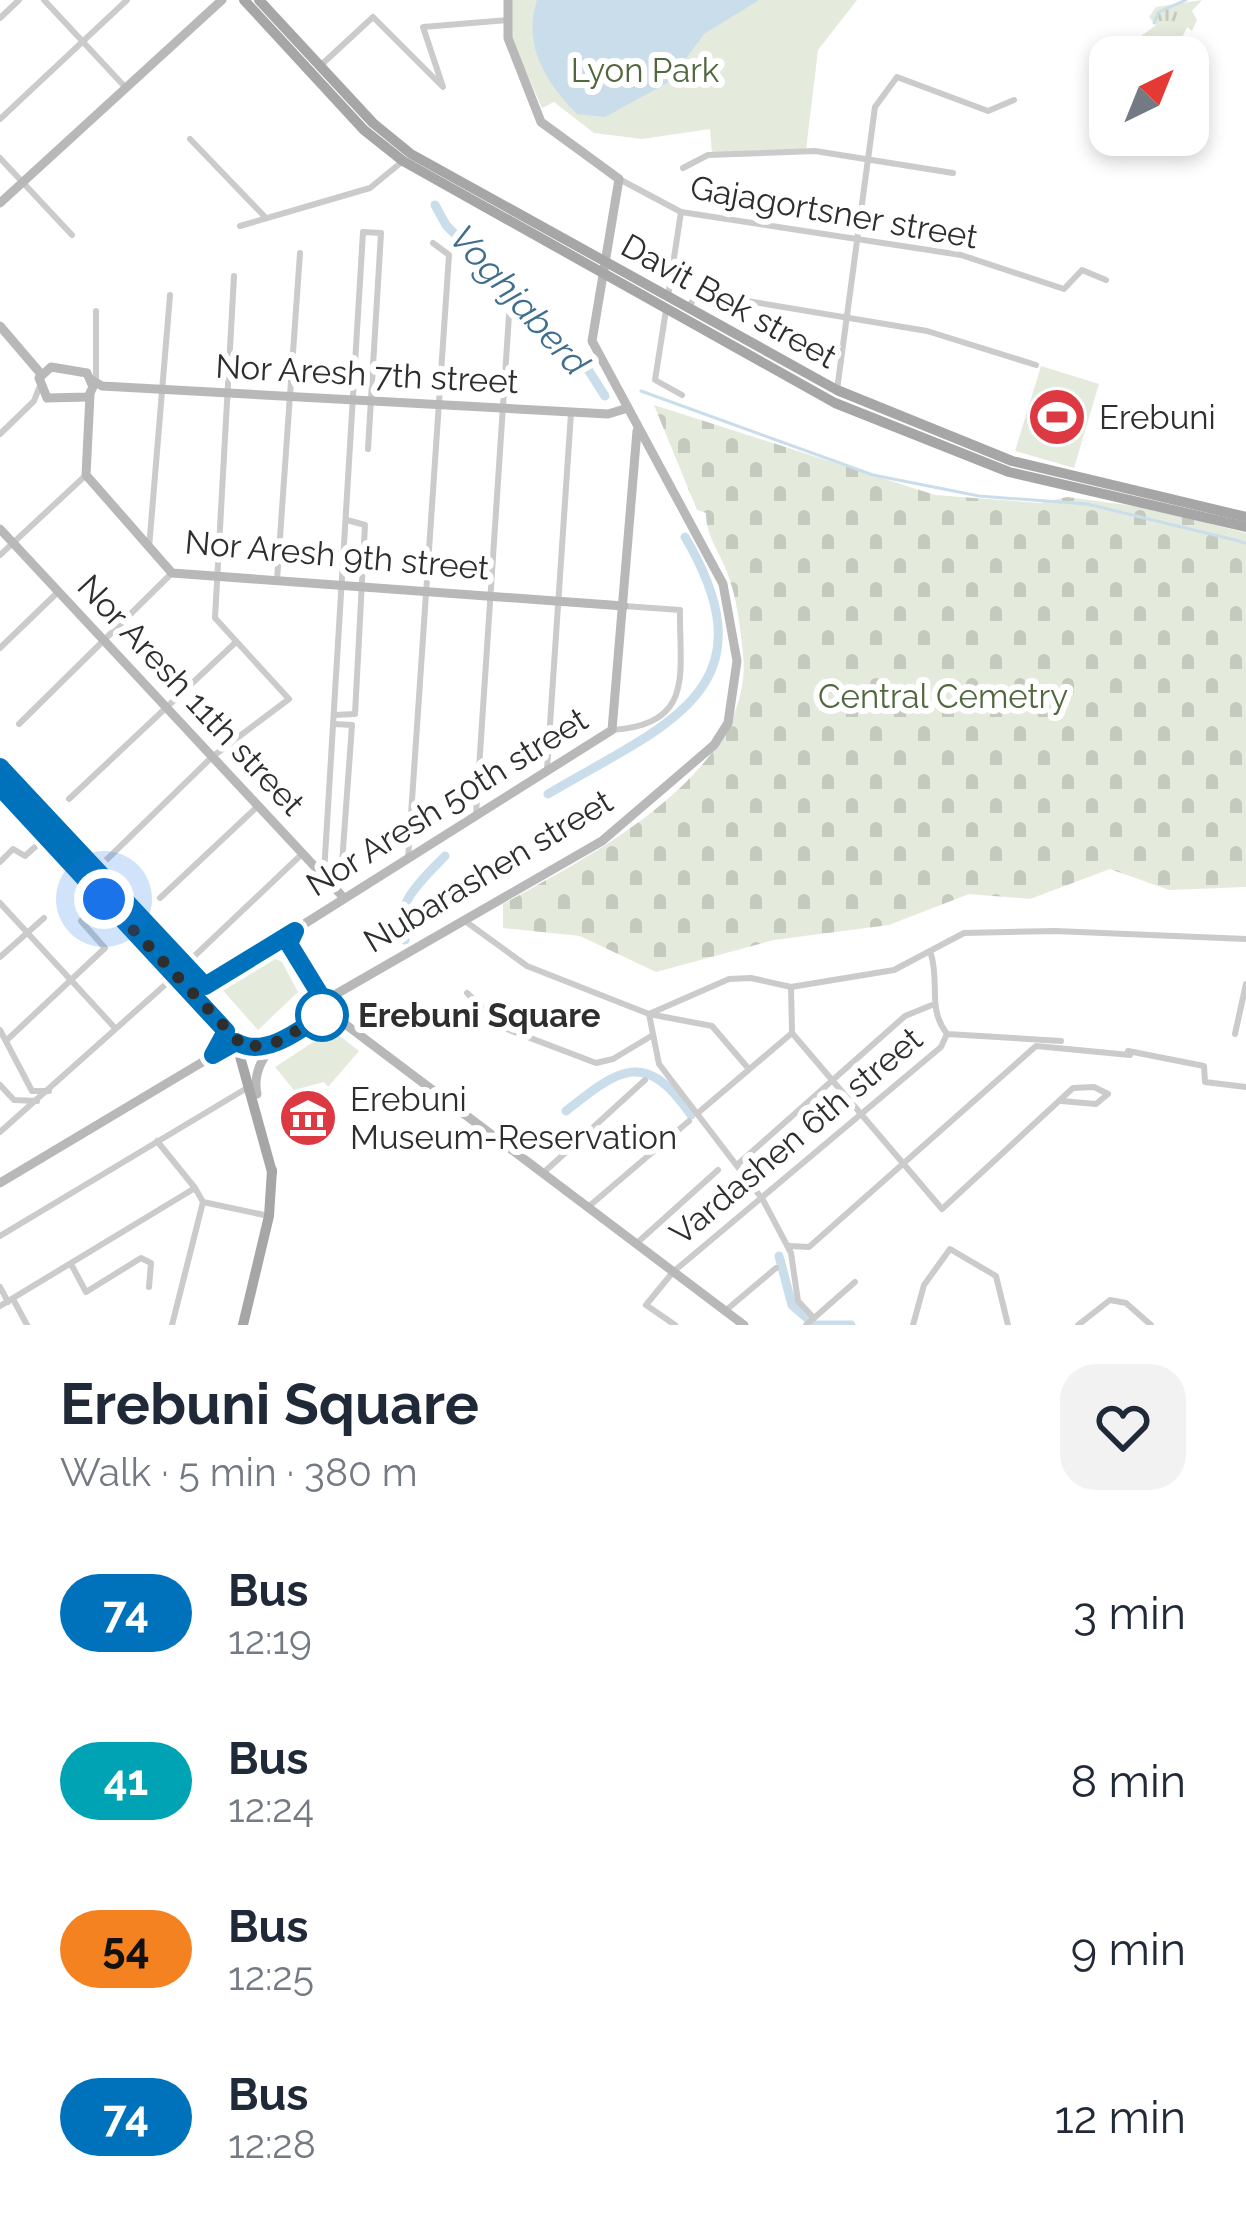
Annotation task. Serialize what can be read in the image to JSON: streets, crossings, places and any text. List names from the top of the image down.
{
  "streets": {
    "main road": [
      "Davit Bek street",
      "Nor Aresh 7th street",
      "Nor Aresh 9th street",
      "Nor Aresh 11th street",
      "Nor Aresh 50th street",
      "Nubarashen street"
    ],
    "street": ["Gajagortsner street", "Vardashen 6th street"]
  },
  "crossings": [
    ["Gajagortsner street", "Nubarashen street"],
    ["Davit Bek street", "Nubarashen street"],
    ["Nor Aresh 7th street", "Nubarashen street"],
    ["Nor Aresh 9th street", "Nor Aresh 50th street"],
    ["Nor Aresh 11th street", "Nor Aresh 50th street"],
    ["Nor Aresh 50th street", "Nubarashen street"]
  ],
  "water": ["Voghjaberd"],
  "parks": ["Lyon Park", "Central Cemetry"],
  "places": {
    "sports": ["Erebuni"],
    "other": ["Erebuni Square"],
    "museum": ["Erebuni Museum-Reservation"]
  },
  "lines": ["bus line 74"],
  "north": "top right",
  "page": {
    "heading": ["Erebuni Square", "Walk · 5 min · 380 m"],
    "list": [
      {
        "mark": "74",
        "name": "Bus",
        "note": "12:19",
        "value": "3 min"
      },
      {
        "mark": "41",
        "name": "Bus",
        "note": "12:24",
        "value": "8 min"
      },
      {
        "mark": "54",
        "name": "Bus",
        "note": "12:25",
        "value": "9 min"
      },
      {
        "mark": "74",
        "name": "Bus",
        "note": "12:28",
        "value": "12 min"
      }
    ]
  }
}
